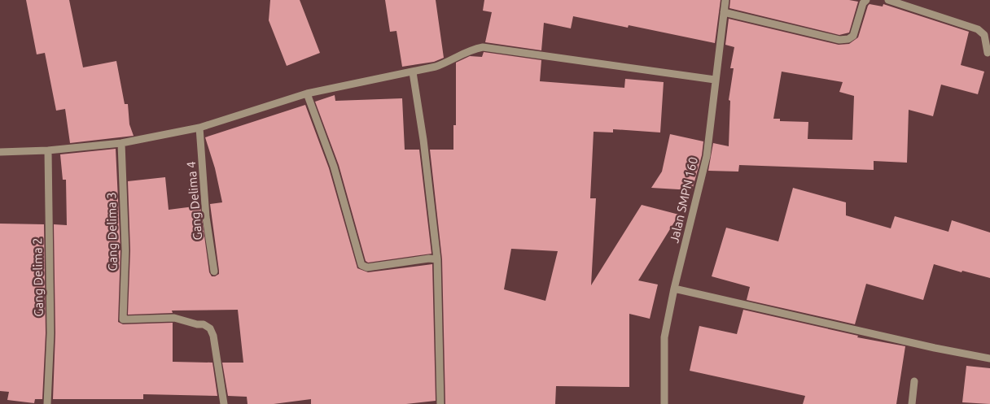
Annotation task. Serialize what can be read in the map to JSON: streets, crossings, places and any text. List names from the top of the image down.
{
  "streets": {
    "street": [
      "Jalan SMPN 160",
      "Gang Delima 4",
      "Gang Delima 3",
      "Gang Delima 2"
    ]
  }
}
